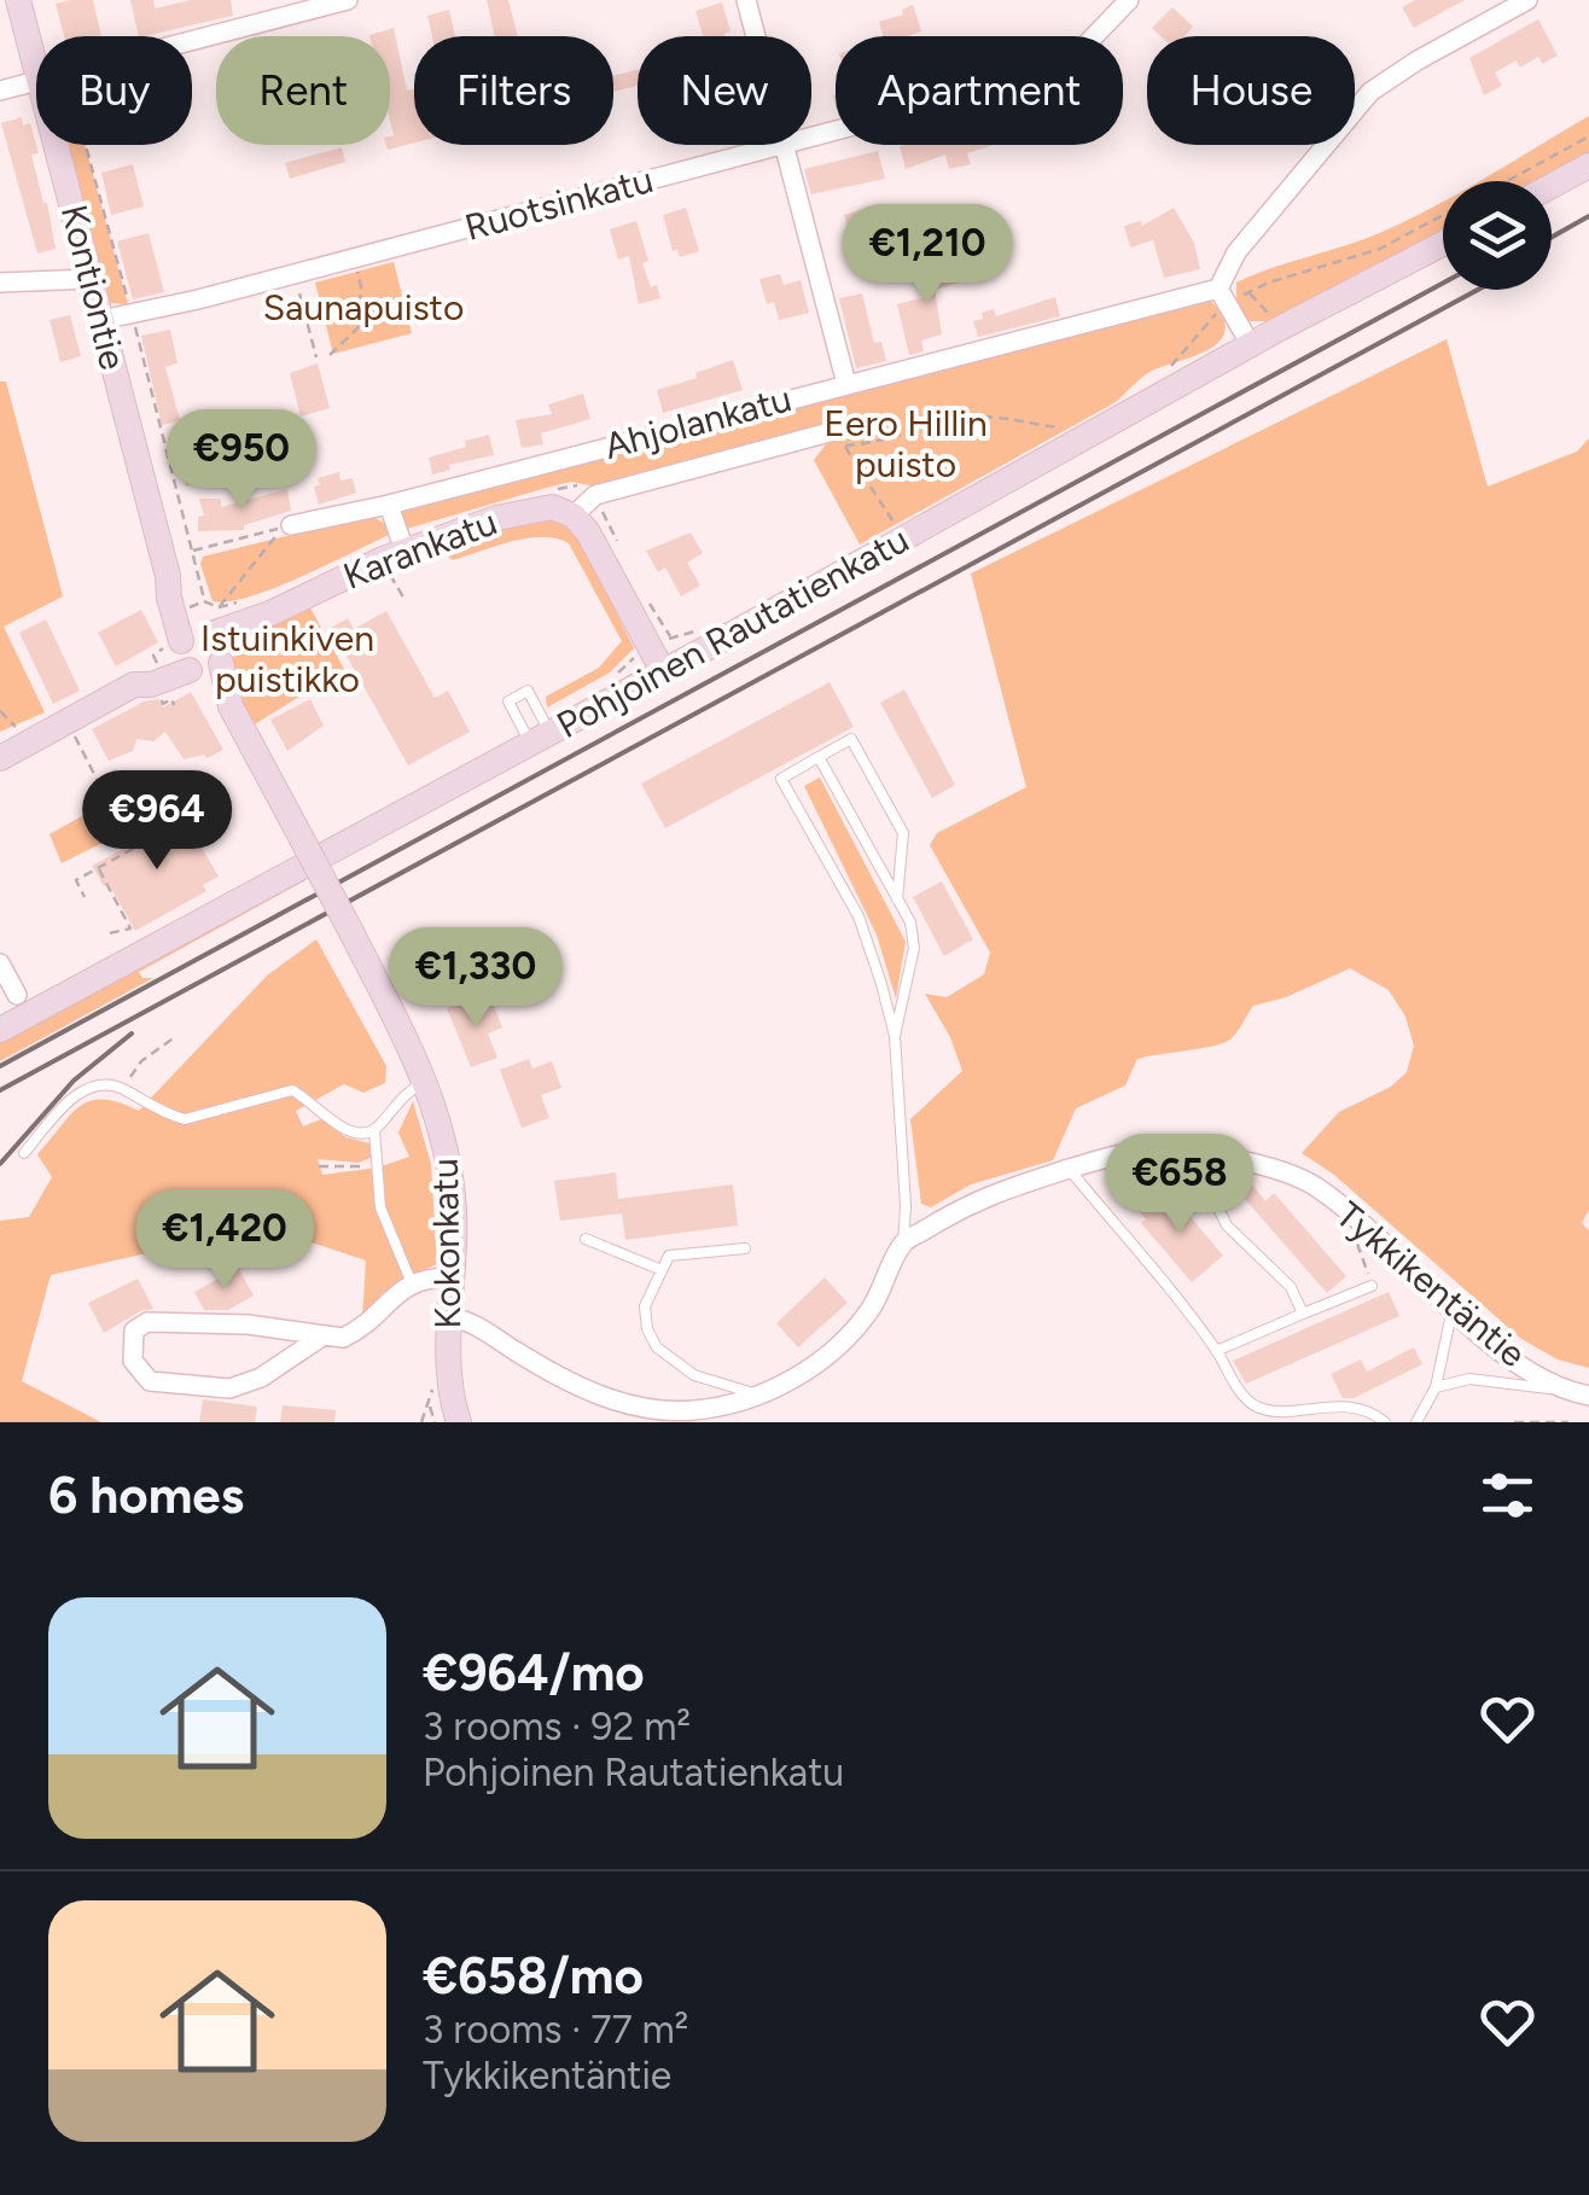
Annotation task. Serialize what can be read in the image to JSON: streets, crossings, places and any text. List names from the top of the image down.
{
  "streets": {
    "street": [
      "Ruotsinkatu",
      "Kontiontie",
      "Ahjolankatu",
      "Karankatu",
      "Pohjoinen Rautatienkatu",
      "Kokonkatu",
      "Tykkikentäntie"
    ]
  },
  "crossings": [
    ["Ruotsinkatu", "Kontiontie"],
    ["Kontiontie", "Karankatu"],
    ["Kontiontie", "Kokonkatu"]
  ],
  "parks": ["Saunapuisto", "Eero Hillin puisto", "Istuinkiven puistikko"],
  "page": {
    "chip": [
      "Buy",
      "Rent",
      "Filters",
      "New",
      "Apartment",
      "House"
    ],
    "price": [
      "€1,210",
      "€950",
      "€964",
      "€1,330",
      "€658",
      "€1,420"
    ],
    "heading": "6 homes",
    "list": [
      {
        "name": "€964/mo",
        "note": "3 rooms · 92 m² · Pohjoinen Rautatienkatu"
      },
      {
        "name": "€658/mo",
        "note": "3 rooms · 77 m² · Tykkikentäntie"
      }
    ]
  }
}
